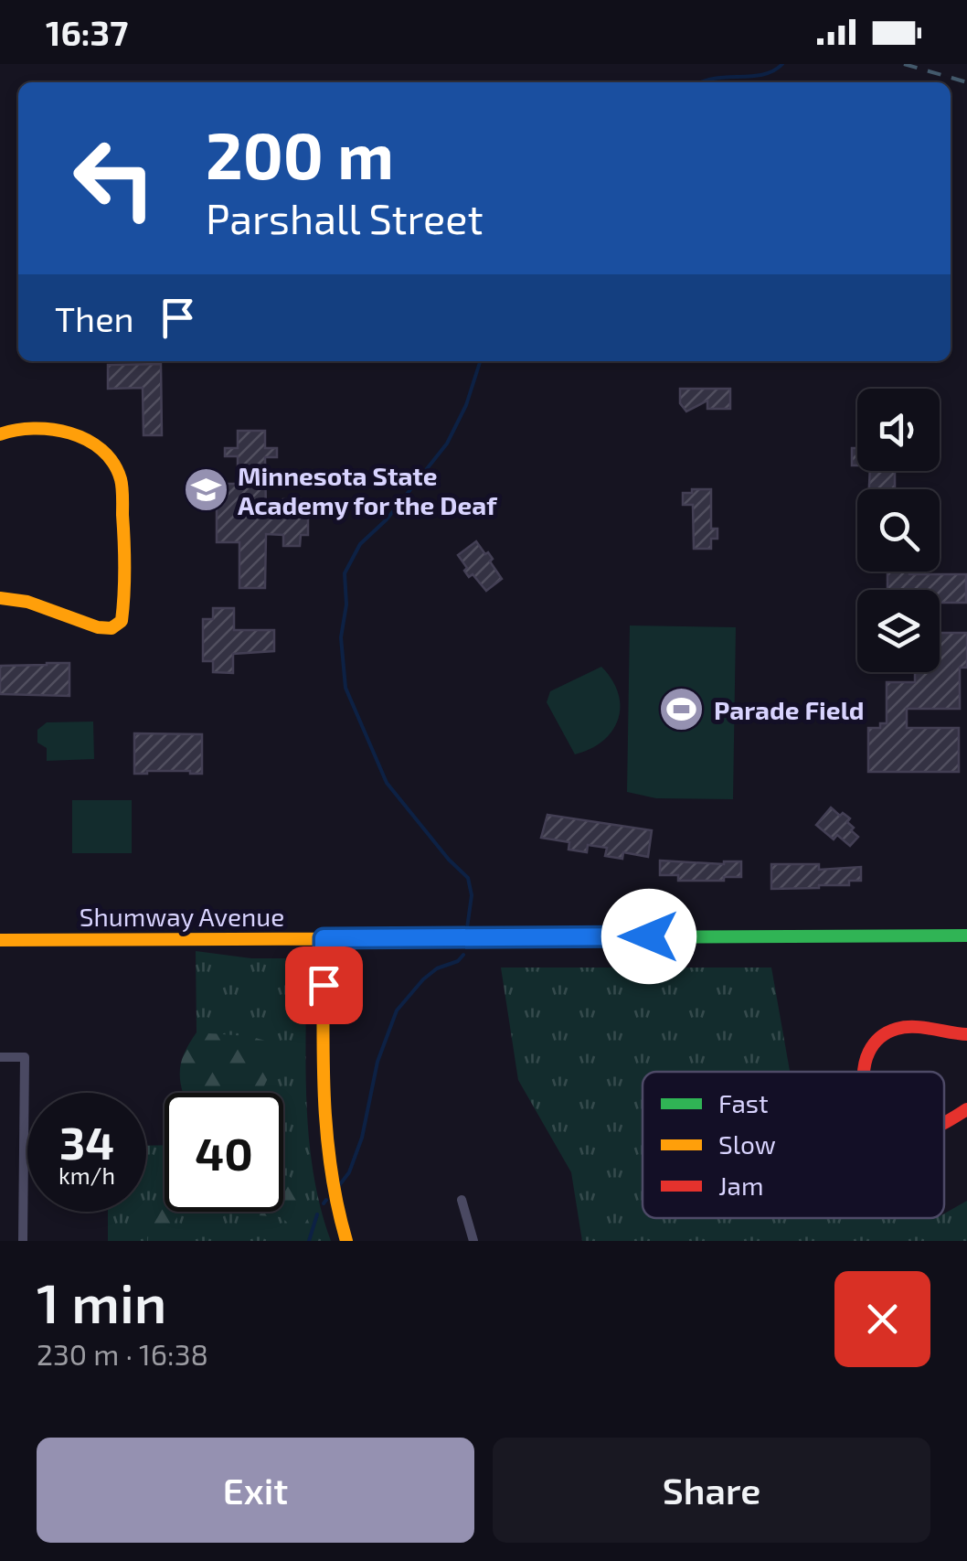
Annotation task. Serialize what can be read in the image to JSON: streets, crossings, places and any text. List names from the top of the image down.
{
  "streets": {
    "street": ["Shumway Avenue"]
  },
  "places": {
    "school or university": ["Minnesota State Academy for the Deaf"],
    "sports": ["Parade Field"]
  },
  "legend": ["Fast", "Slow", "Jam"],
  "page": {
    "status": "16:37",
    "turn": ["200 m", "Parshall Street"],
    "then": "Then",
    "speed": "34 km/h",
    "limit": "40",
    "heading": ["1 min", "230 m · 16:38"],
    "buttons": ["Exit", "Share"]
  }
}
